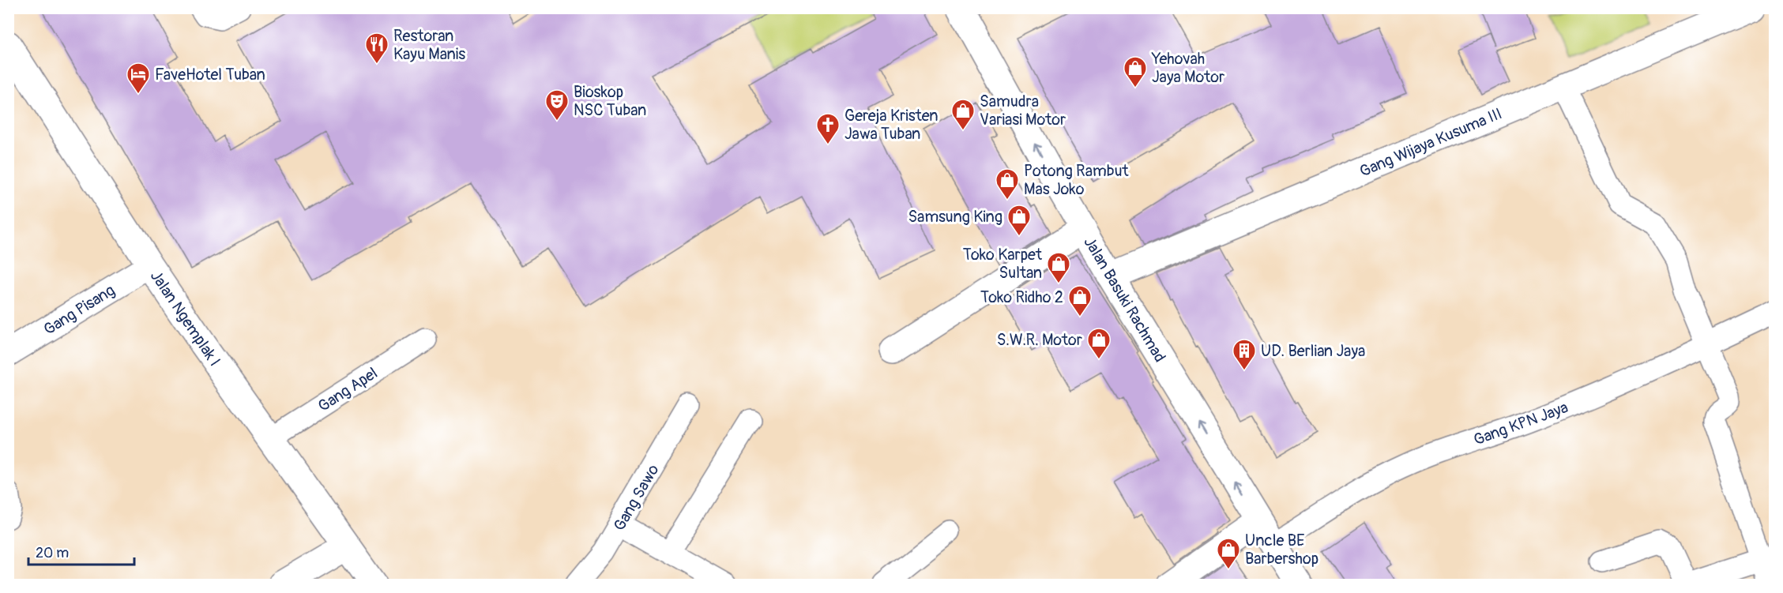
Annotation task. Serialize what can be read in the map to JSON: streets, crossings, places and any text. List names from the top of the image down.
{
  "streets": {
    "street": [
      "Gang Wijaya Kusuma III",
      "Jalan Basuki Rachmad",
      "Gang Pisang",
      "Jalan Ngemplak I"
    ],
    "lane": ["Gang Apel", "Gang KPN Jaya", "Gang Sawo"]
  },
  "crossings": [
    ["Gang Wijaya Kusuma III", "Jalan Basuki Rachmad"],
    ["Jalan Basuki Rachmad", "Gang KPN Jaya"],
    ["Gang Pisang", "Jalan Ngemplak I"],
    ["Jalan Ngemplak I", "Gang Apel"]
  ],
  "one_way": ["Jalan Basuki Rachmad"],
  "places": {
    "restaurant": ["Restoran Kayu Manis"],
    "shop": [
      "Yehovah Jaya Motor",
      "Samudra Variasi Motor",
      "Potong Rambut Mas Joko",
      "Samsung King",
      "Toko Karpet Sultan",
      "Toko Ridho 2",
      "S.W.R. Motor",
      "Uncle BE Barbershop"
    ],
    "hotel": ["FaveHotel Tuban"],
    "theatre": ["Bioskop NSC Tuban"],
    "church": ["Gereja Kristen Jawa Tuban"],
    "building": ["UD. Berlian Jaya"]
  },
  "scale_bar": "20 m"
}
